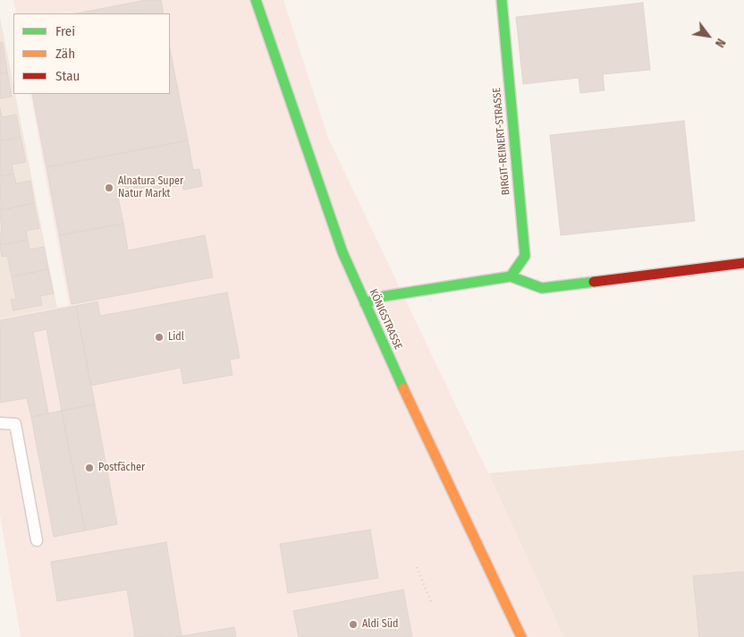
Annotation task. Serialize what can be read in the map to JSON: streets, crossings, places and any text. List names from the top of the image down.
{
  "streets": {
    "main road": ["BIRGIT-REINERT-STRASSE", "KÖNIGSTRASSE"]
  },
  "places": [
    "Alnatura Super Natur Markt",
    "Lidl",
    "Postfächer",
    "Aldi Süd"
  ],
  "legend": ["Frei", "Zäh", "Stau"],
  "north": "bottom right"
}
